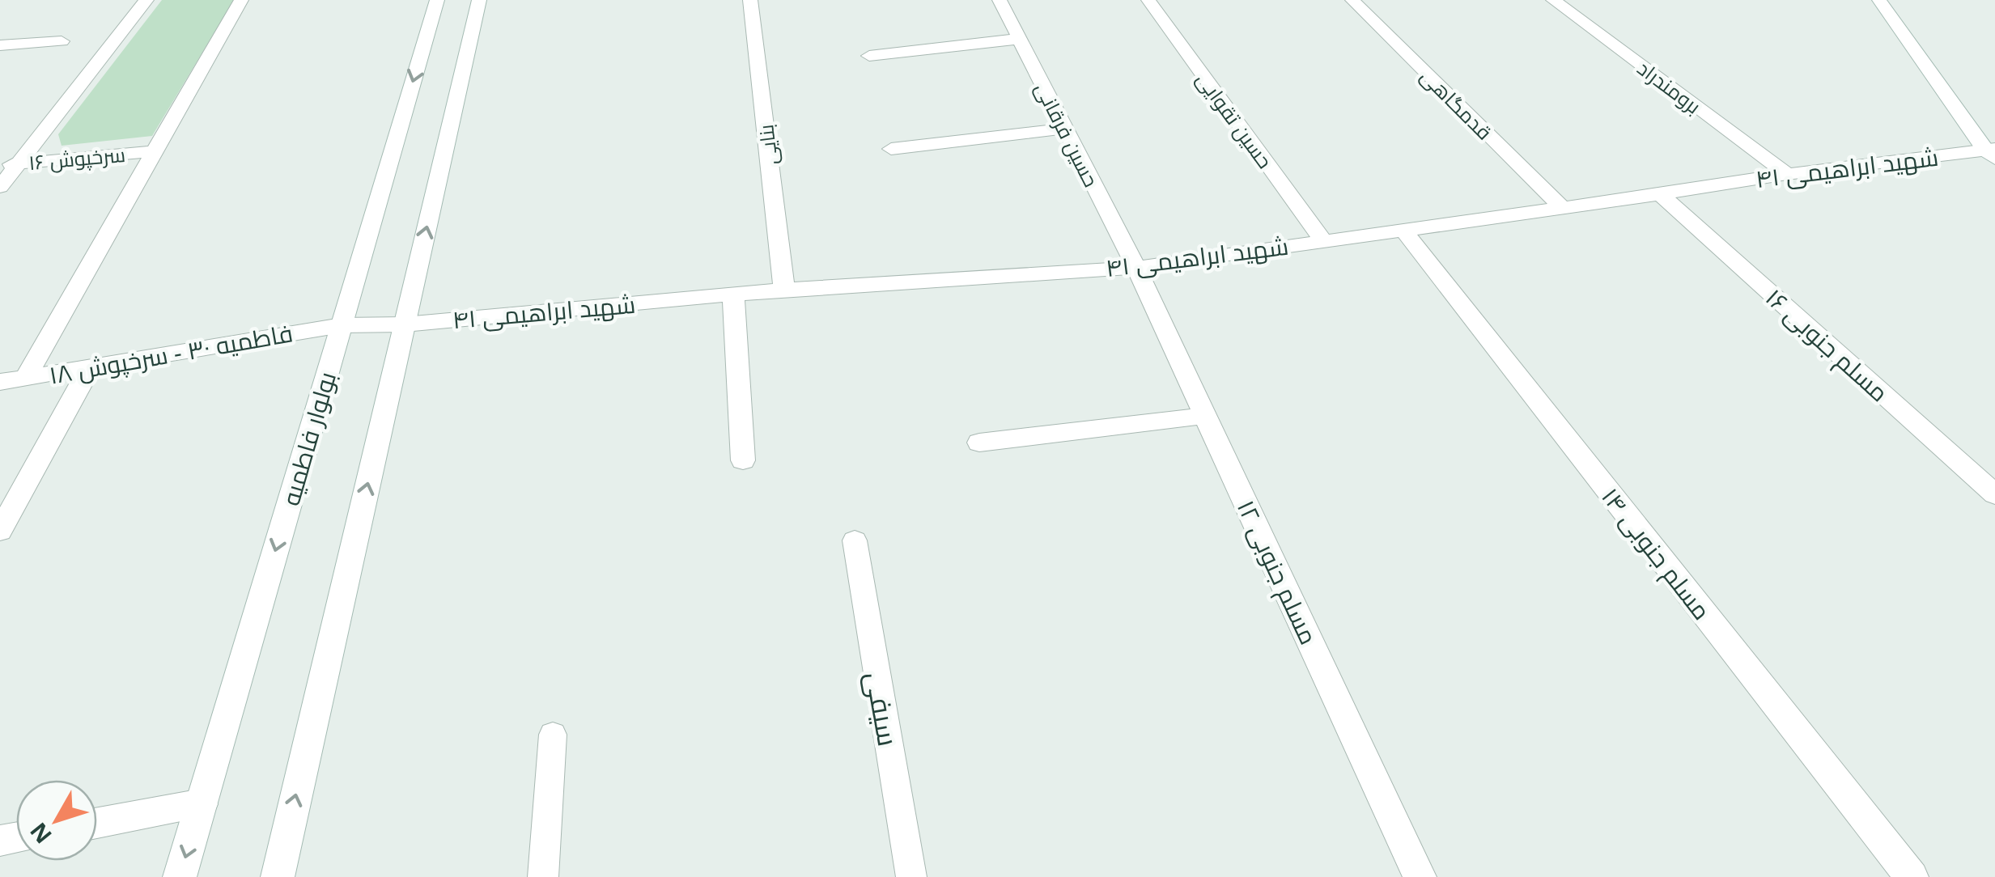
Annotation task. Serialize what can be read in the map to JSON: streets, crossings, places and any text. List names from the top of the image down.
{
  "streets": {
    "street": [
      "برومندراد",
      "قدمگاهی",
      "حسین تقوایی",
      "حسین فرقانی",
      "بنایی",
      "سرخپوش ۱۶",
      "شهید ابراهیمی ۴۱",
      "مسلم جنوبی ۱۶",
      "فاطمیه ۳۰ - سرخپوش ۱۸",
      "بولوار فاطمیه",
      "مسلم جنوبی ۱۴",
      "مسلم جنوبی ۱۲"
    ],
    "lane": ["سیفی"]
  },
  "crossings": [
    ["برومندراد", "شهید ابراهیمی ۴۱"],
    ["قدمگاهی", "شهید ابراهیمی ۴۱"],
    ["حسین تقوایی", "شهید ابراهیمی ۴۱"],
    ["حسین فرقانی", "شهید ابراهیمی ۴۱"],
    ["حسین فرقانی", "مسلم جنوبی ۱۲"],
    ["بنایی", "شهید ابراهیمی ۴۱"],
    ["شهید ابراهیمی ۴۱", "مسلم جنوبی ۱۶"],
    ["شهید ابراهیمی ۴۱", "فاطمیه ۳۰ - سرخپوش ۱۸"],
    ["شهید ابراهیمی ۴۱", "بولوار فاطمیه"],
    ["شهید ابراهیمی ۴۱", "مسلم جنوبی ۱۴"],
    ["شهید ابراهیمی ۴۱", "مسلم جنوبی ۱۲"],
    ["فاطمیه ۳۰ - سرخپوش ۱۸", "بولوار فاطمیه"]
  ],
  "north": "bottom left"
}
